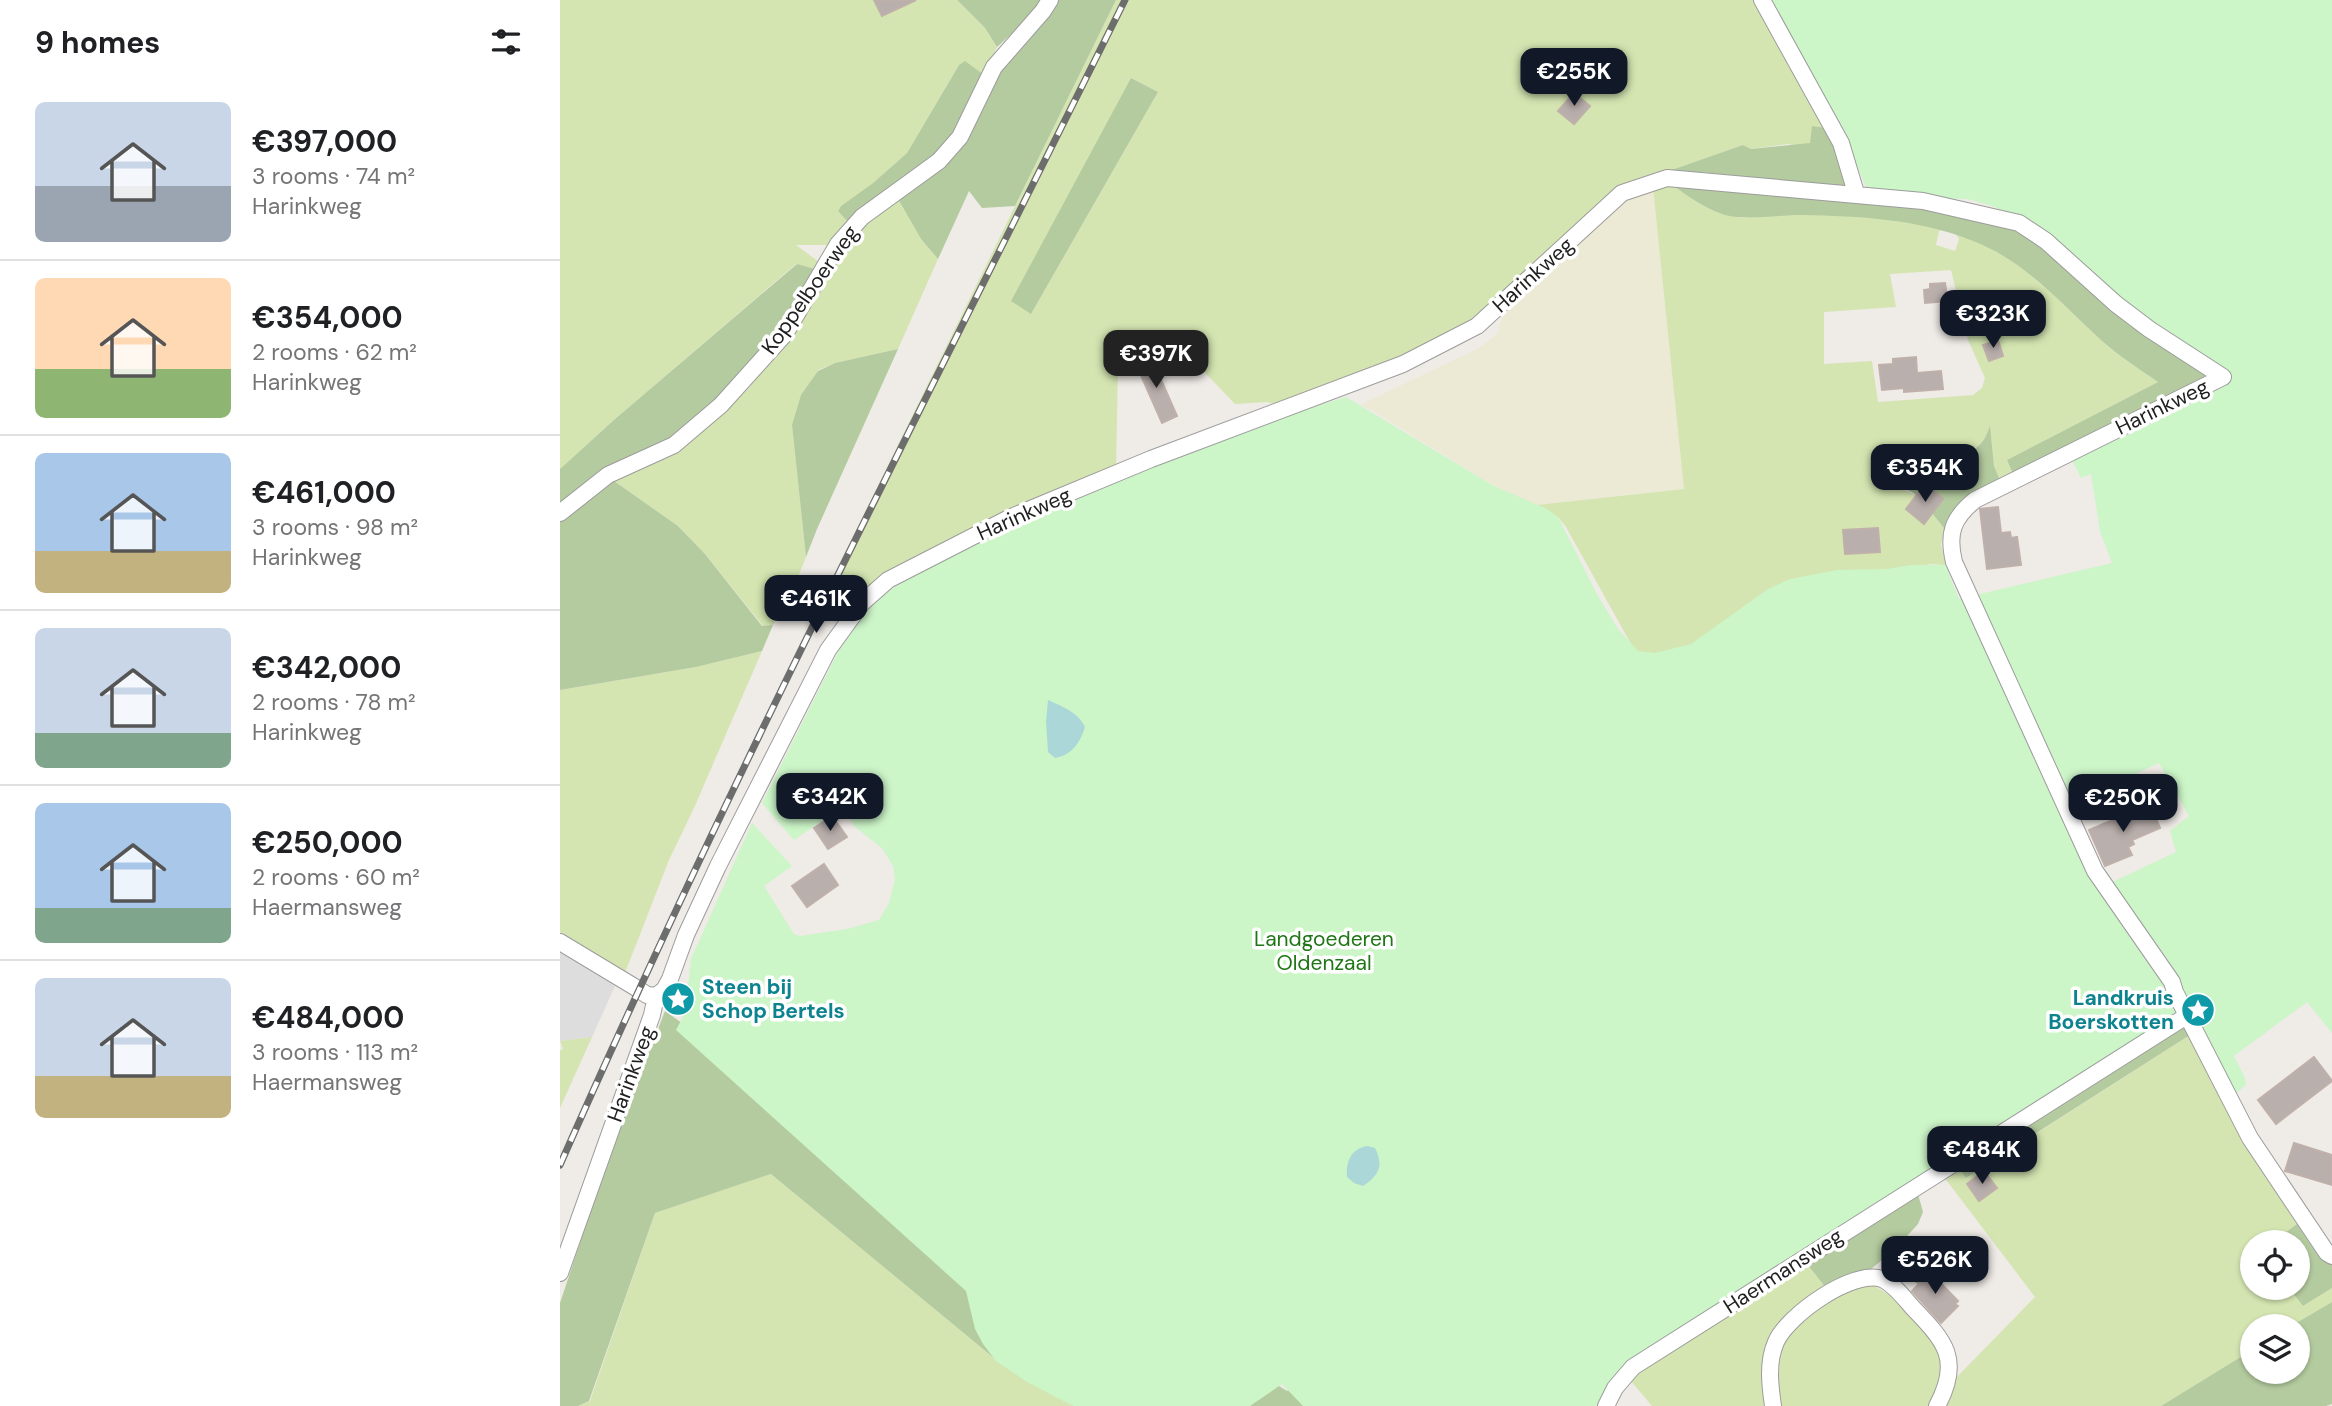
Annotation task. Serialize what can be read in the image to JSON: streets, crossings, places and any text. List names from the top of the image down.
{
  "streets": {
    "street": ["Harinkweg", "Koppelboerweg", "Haermansweg"]
  },
  "crossings": [
    ["Harinkweg", "Haermansweg"]
  ],
  "parks": ["Landgoederen Oldenzaal"],
  "places": {
    "place": ["Steen bij Schop Bertels", "Landkruis Boerskotten"]
  },
  "page": {
    "heading": "9 homes",
    "price": [
      "€255K",
      "€323K",
      "€397K",
      "€354K",
      "€461K",
      "€342K",
      "€250K",
      "€484K",
      "€526K"
    ],
    "list": [
      {
        "name": "€397,000",
        "note": "3 rooms · 74 m² · Harinkweg"
      },
      {
        "name": "€354,000",
        "note": "2 rooms · 62 m² · Harinkweg"
      },
      {
        "name": "€461,000",
        "note": "3 rooms · 98 m² · Harinkweg"
      },
      {
        "name": "€342,000",
        "note": "2 rooms · 78 m² · Harinkweg"
      },
      {
        "name": "€250,000",
        "note": "2 rooms · 60 m² · Haermansweg"
      },
      {
        "name": "€484,000",
        "note": "3 rooms · 113 m² · Haermansweg"
      }
    ]
  }
}
